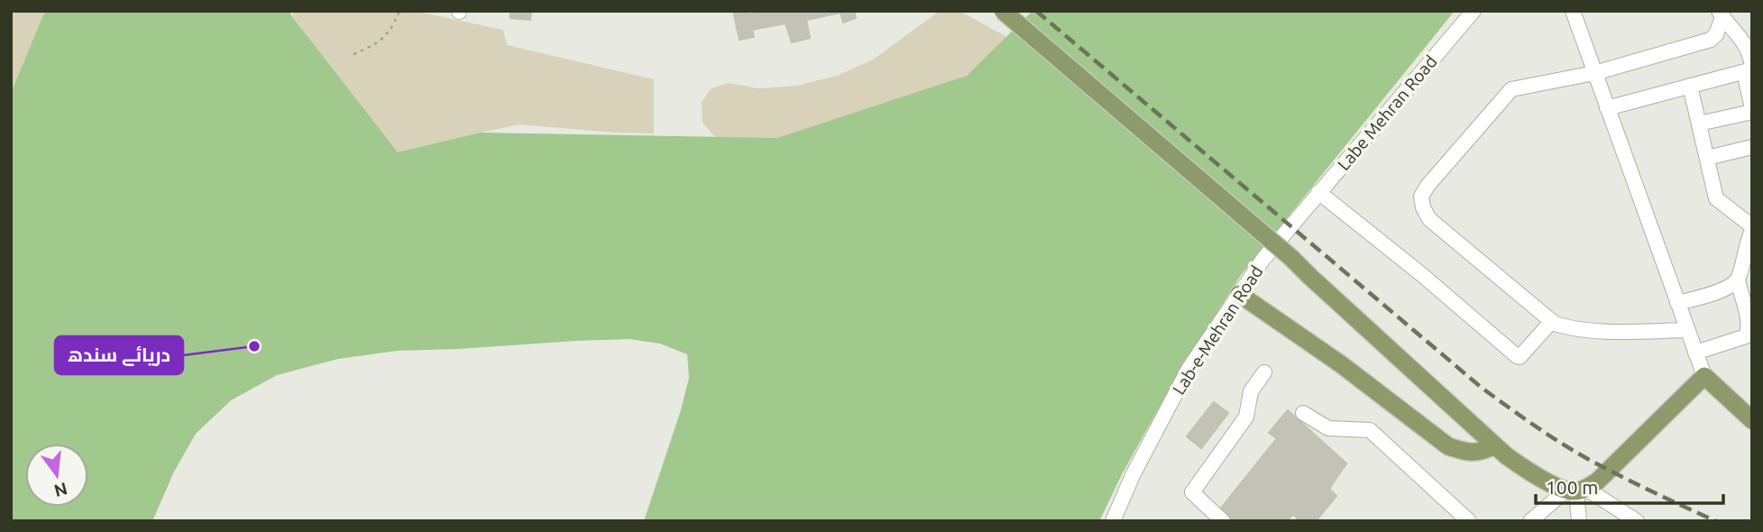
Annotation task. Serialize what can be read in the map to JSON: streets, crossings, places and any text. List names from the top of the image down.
{
  "streets": {
    "street": ["Labe Mehran Road", "Lab-e-Mehran Road"]
  },
  "crossings": [
    ["Labe Mehran Road", "Lab-e-Mehran Road"]
  ],
  "places": ["دریائے سندھ"],
  "scale_bar": "100 m",
  "north": "bottom"
}
